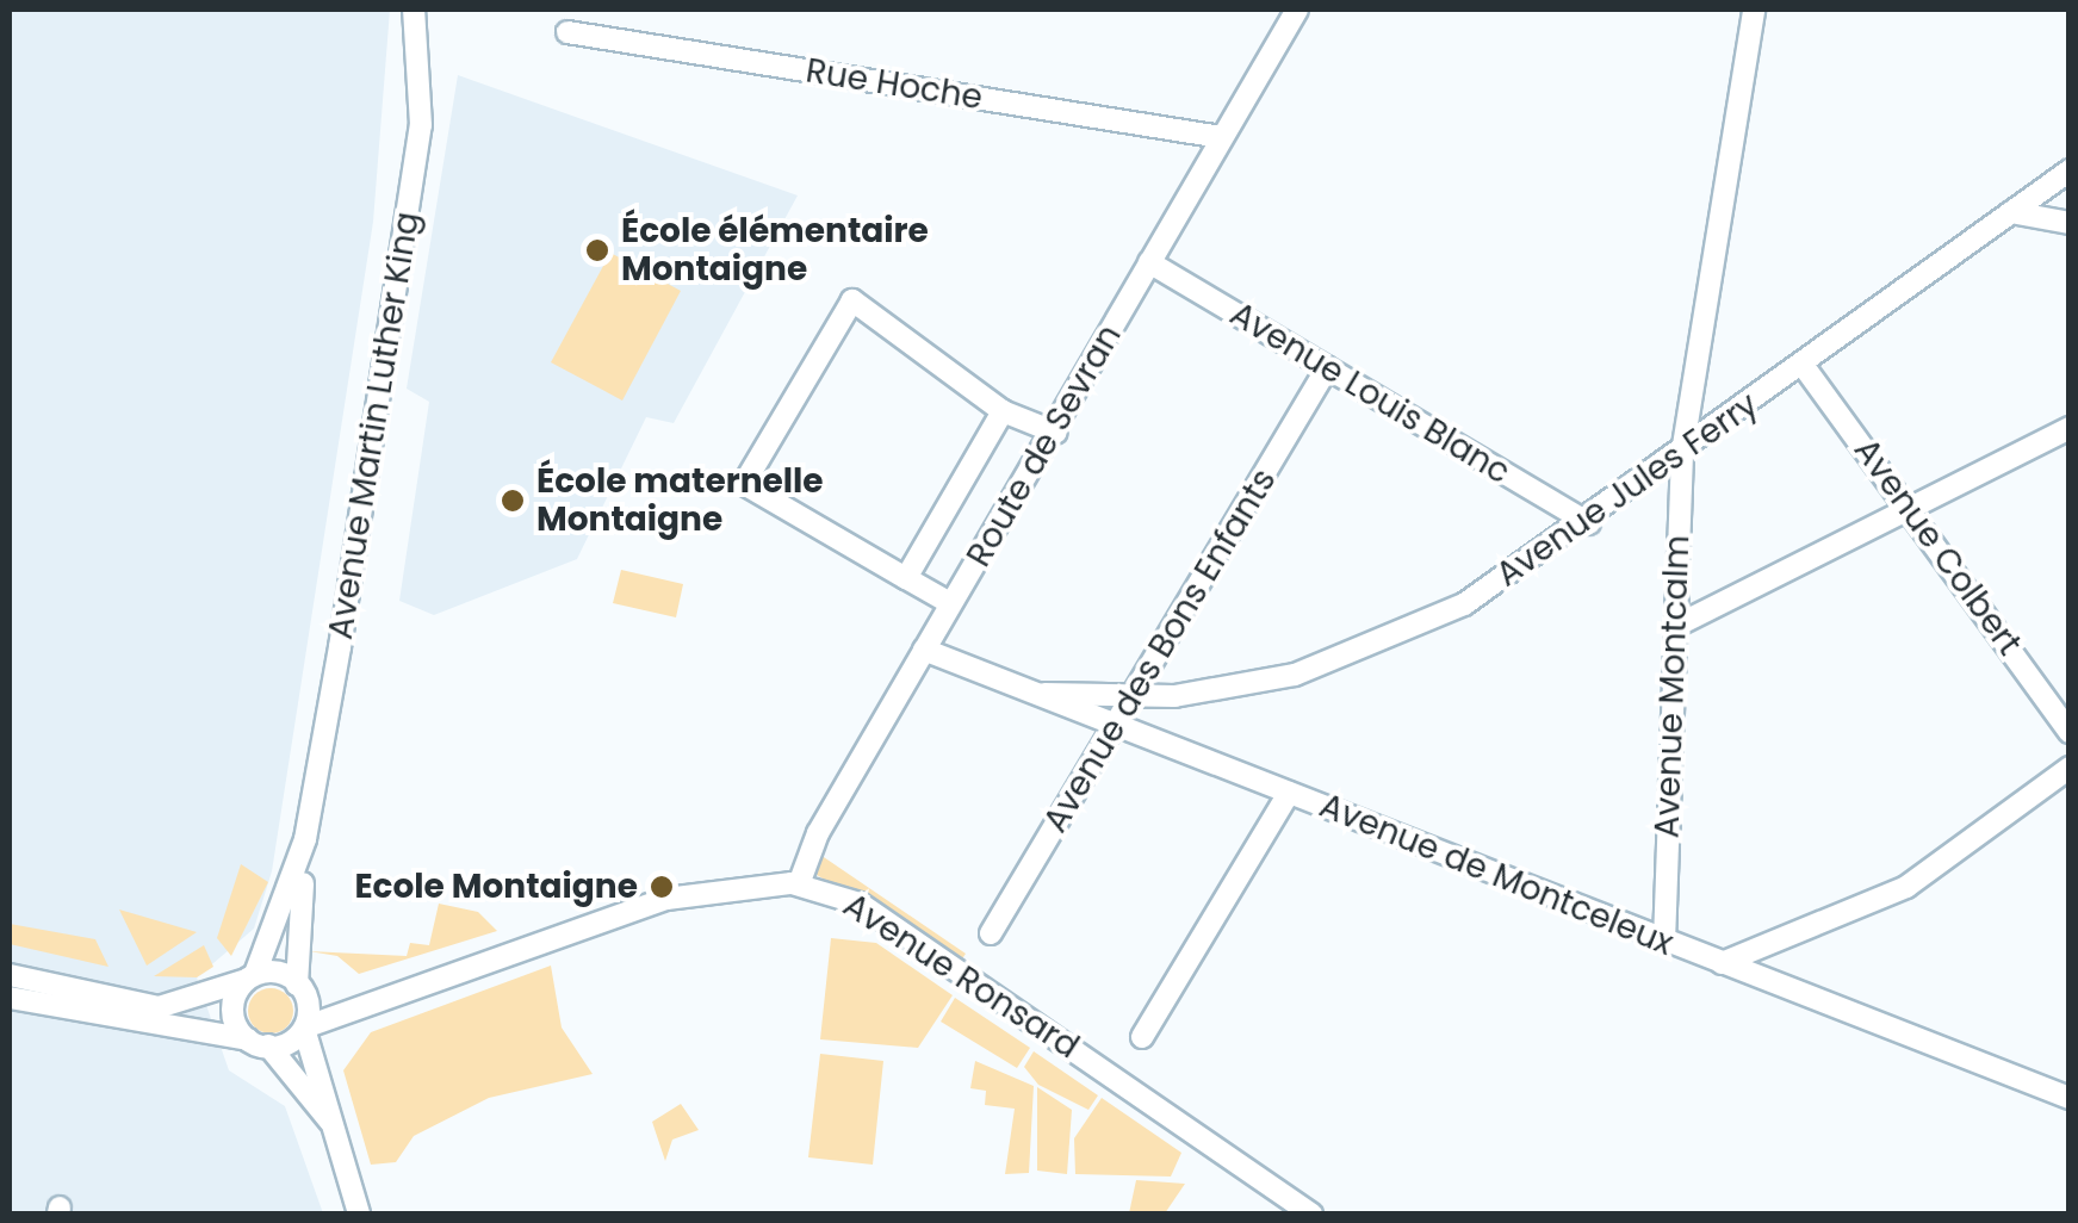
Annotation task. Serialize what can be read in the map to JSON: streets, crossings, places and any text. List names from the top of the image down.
{
  "streets": {
    "street": [
      "Rue Hoche",
      "Avenue Louis Blanc",
      "Avenue Martin Luther King",
      "Route de Sevran",
      "Avenue Jules Ferry",
      "Avenue Colbert",
      "Avenue des Bons Enfants",
      "Avenue Montcalm",
      "Avenue de Montceleux",
      "Avenue Ronsard"
    ]
  },
  "crossings": [
    ["Rue Hoche", "Route de Sevran"],
    ["Avenue Louis Blanc", "Route de Sevran"],
    ["Avenue Louis Blanc", "Avenue Jules Ferry"],
    ["Avenue Louis Blanc", "Avenue des Bons Enfants"],
    ["Avenue Martin Luther King", "Avenue Ronsard"],
    ["Route de Sevran", "Avenue de Montceleux"],
    ["Route de Sevran", "Avenue Ronsard"],
    ["Avenue Jules Ferry", "Avenue Colbert"],
    ["Avenue Jules Ferry", "Avenue des Bons Enfants"],
    ["Avenue Jules Ferry", "Avenue Montcalm"],
    ["Avenue Jules Ferry", "Avenue de Montceleux"],
    ["Avenue des Bons Enfants", "Avenue de Montceleux"],
    ["Avenue Montcalm", "Avenue de Montceleux"]
  ],
  "places": ["École élémentaire Montaigne", "École maternelle Montaigne", "Ecole Montaigne"]
}
